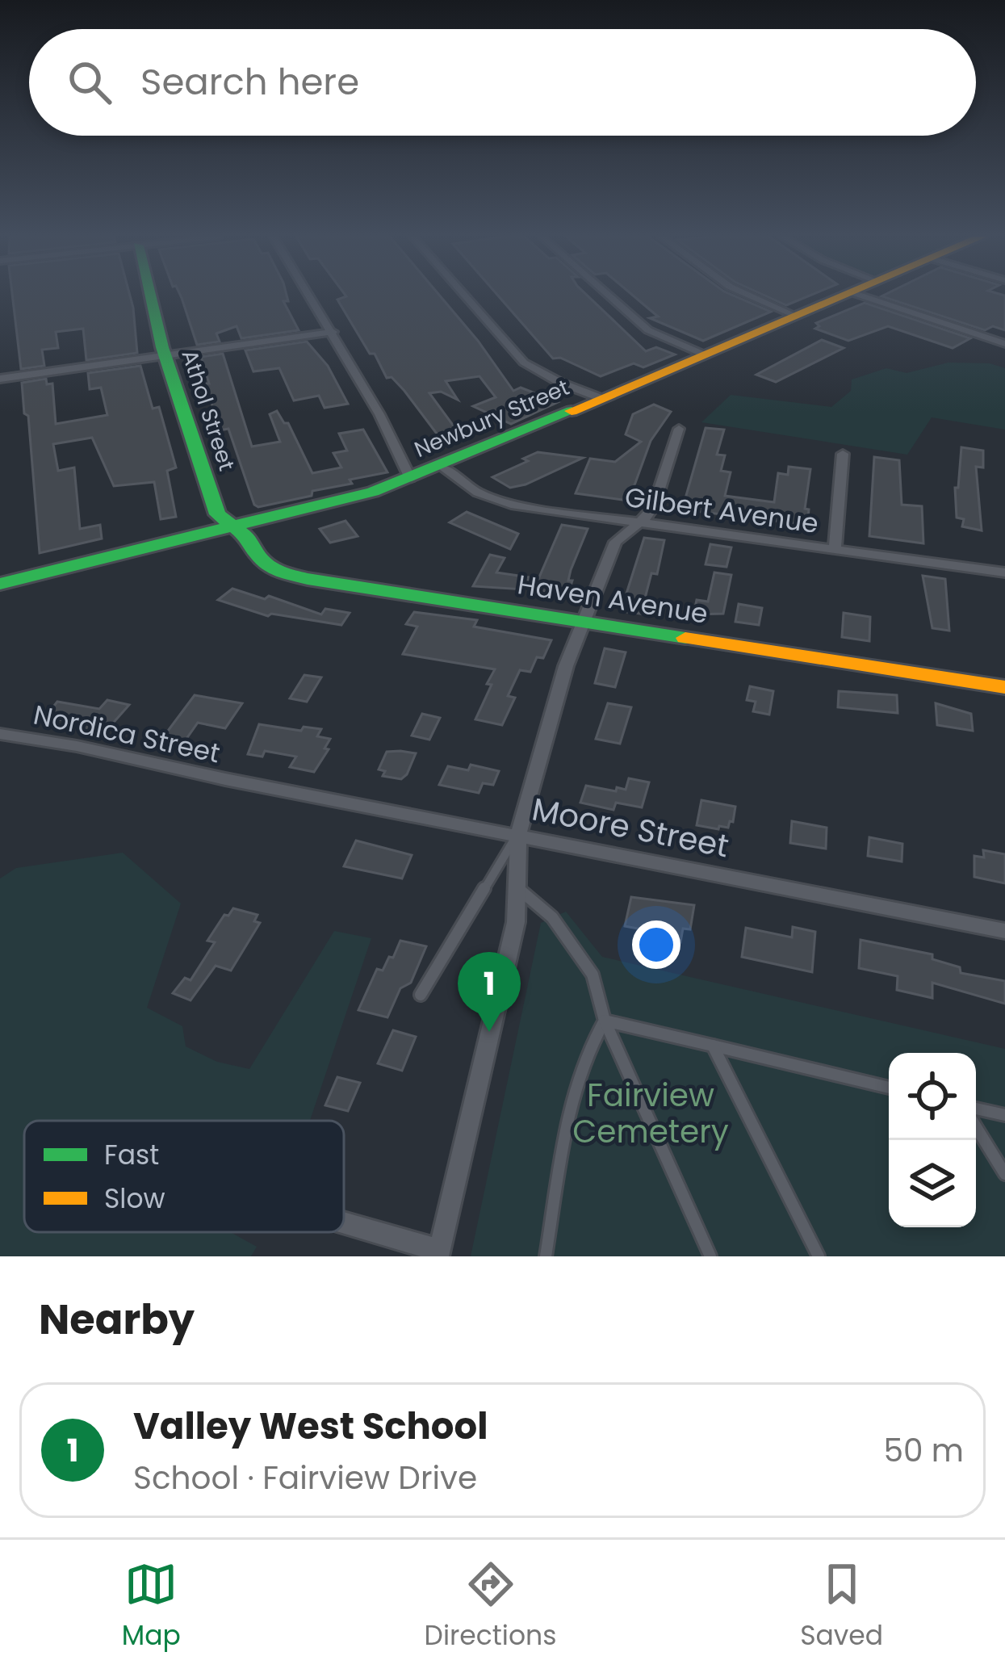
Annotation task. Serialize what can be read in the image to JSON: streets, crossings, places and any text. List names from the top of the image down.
{
  "streets": {
    "street": [
      "Athol Street",
      "Newbury Street",
      "Gilbert Avenue",
      "Haven Avenue",
      "Nordica Street",
      "Moore Street"
    ]
  },
  "crossings": [
    ["Athol Street", "Newbury Street"],
    ["Athol Street", "Haven Avenue"],
    ["Newbury Street", "Gilbert Avenue"],
    ["Newbury Street", "Haven Avenue"],
    ["Nordica Street", "Moore Street"]
  ],
  "parks": ["Fairview Cemetery"],
  "legend": ["Fast", "Slow"],
  "page": {
    "search": "Search here",
    "pins": "1",
    "heading": "Nearby",
    "list": [
      {
        "mark": "1",
        "name": "Valley West School",
        "note": "School · Fairview Drive",
        "value": "50 m"
      }
    ],
    "nav": ["Map", "Directions", "Saved"]
  }
}
